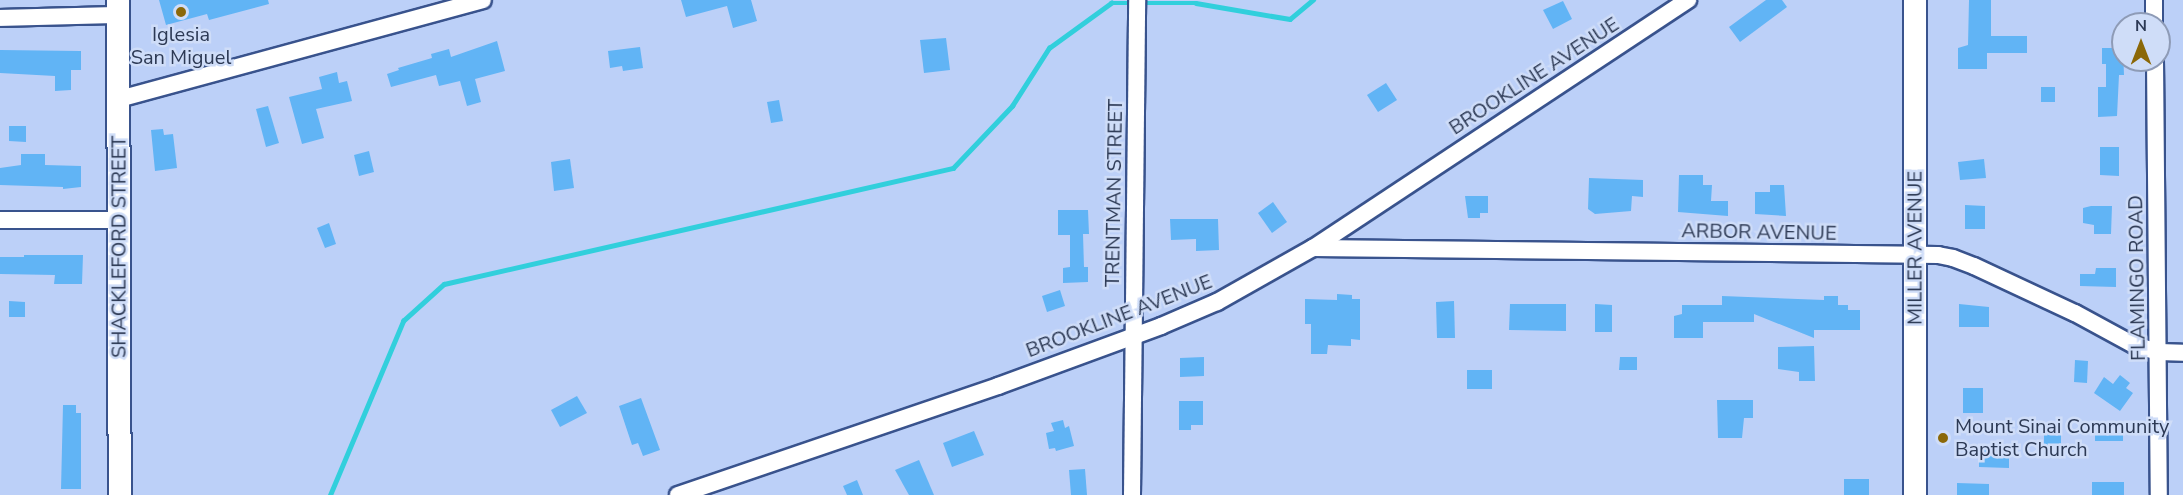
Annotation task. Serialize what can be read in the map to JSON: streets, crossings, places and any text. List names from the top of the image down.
{
  "streets": {
    "main road": ["SHACKLEFORD STREET", "MILLER AVENUE"],
    "street": [
      "BROOKLINE AVENUE",
      "TRENTMAN STREET",
      "ARBOR AVENUE",
      "FLAMINGO ROAD"
    ]
  },
  "crossings": [
    ["BROOKLINE AVENUE", "TRENTMAN STREET"],
    ["BROOKLINE AVENUE", "ARBOR AVENUE"],
    ["ARBOR AVENUE", "MILLER AVENUE"],
    ["ARBOR AVENUE", "FLAMINGO ROAD"]
  ],
  "places": ["Iglesia San Miguel", "Mount Sinai Community Baptist Church"],
  "north": "top"
}
